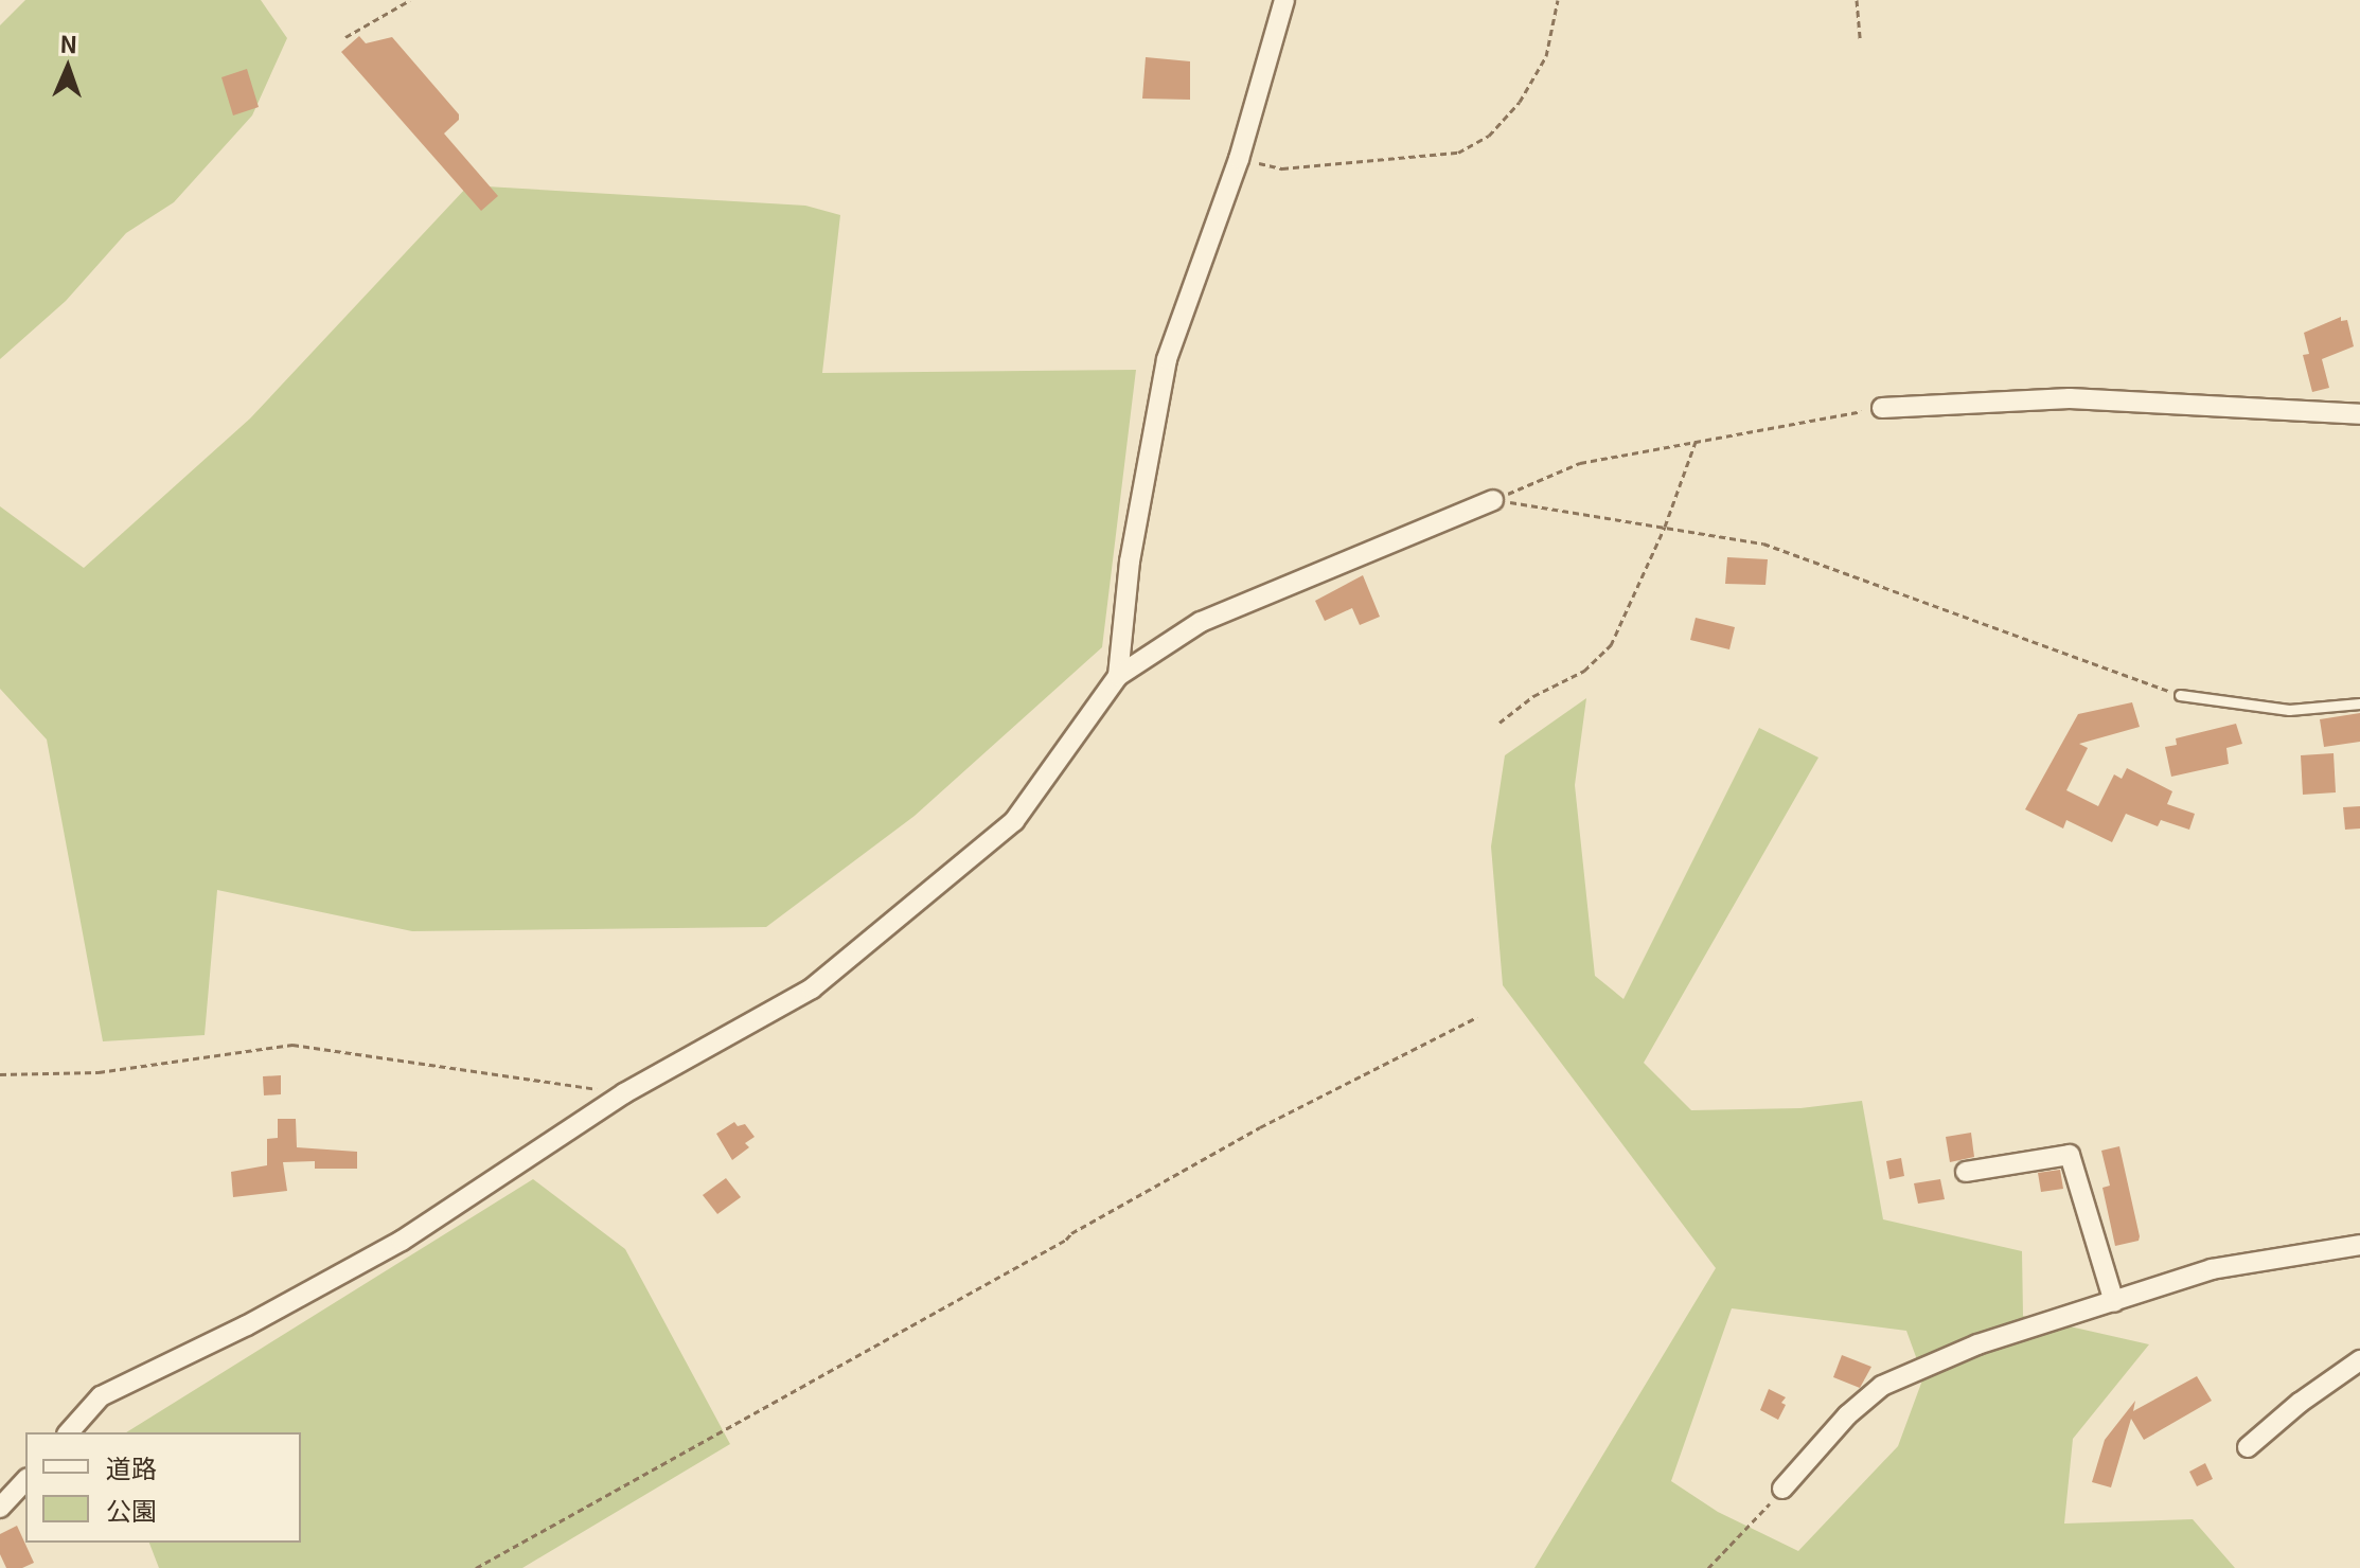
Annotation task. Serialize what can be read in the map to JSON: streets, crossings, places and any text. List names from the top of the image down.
{
  "legend": ["道路", "公園"],
  "north": "top"
}
